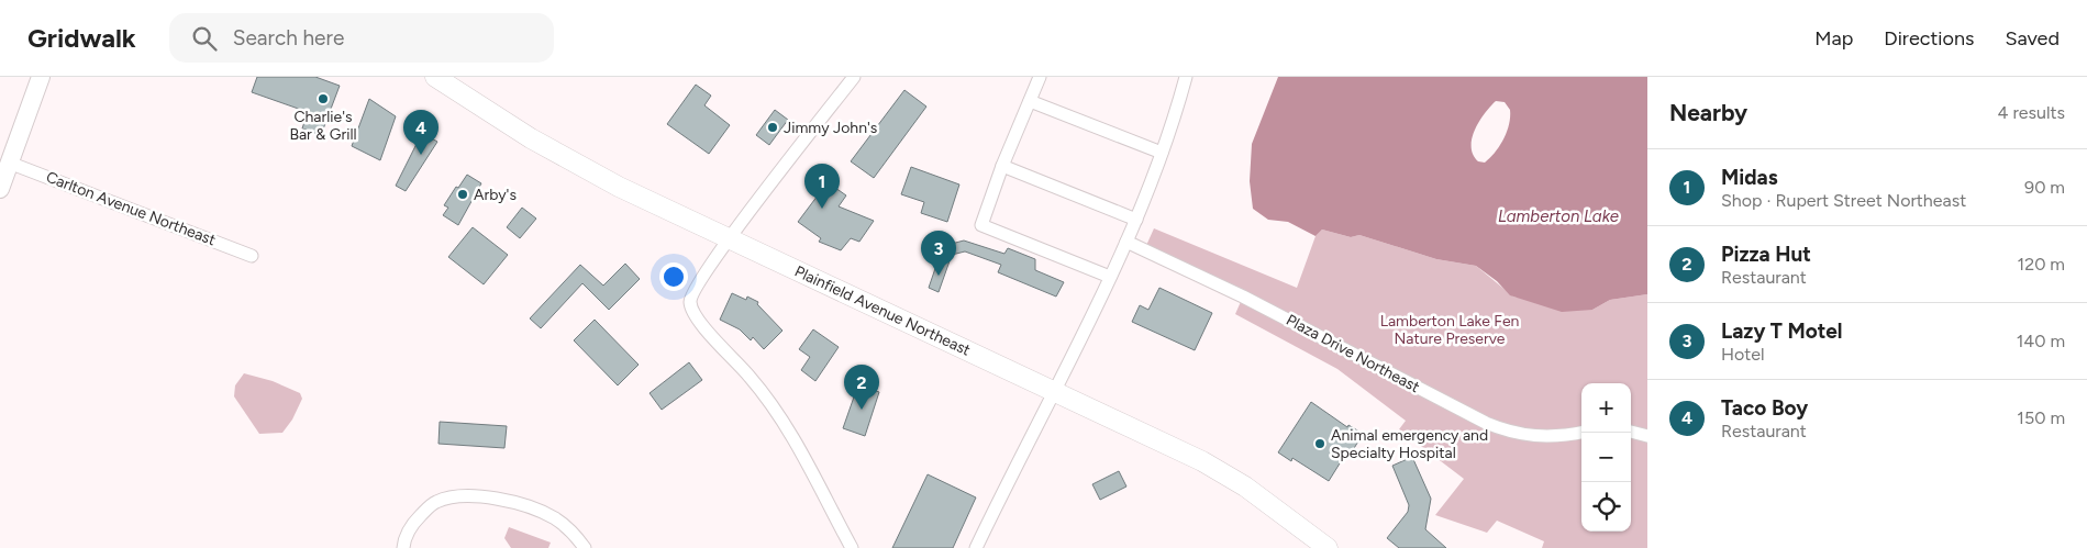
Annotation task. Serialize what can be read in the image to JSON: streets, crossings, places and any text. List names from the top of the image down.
{
  "streets": {
    "main road": ["Plainfield Avenue Northeast"],
    "street": ["Carlton Avenue Northeast", "Plaza Drive Northeast"]
  },
  "water": ["Lamberton Lake"],
  "parks": ["Lamberton Lake Fen Nature Preserve"],
  "places": [
    "Charlie's Bar & Grill",
    "Jimmy John's",
    "Arby's",
    "Animal emergency and Specialty Hospital"
  ],
  "page": {
    "header": "Gridwalk",
    "search": "Search here",
    "nav": ["Map", "Directions", "Saved"],
    "heading": ["Nearby", "4 results"],
    "pins": [
      "4",
      "1",
      "3",
      "2"
    ],
    "list": [
      {
        "mark": "1",
        "name": "Midas",
        "note": "Shop · Rupert Street Northeast",
        "value": "90 m"
      },
      {
        "mark": "2",
        "name": "Pizza Hut",
        "note": "Restaurant",
        "value": "120 m"
      },
      {
        "mark": "3",
        "name": "Lazy T Motel",
        "note": "Hotel",
        "value": "140 m"
      },
      {
        "mark": "4",
        "name": "Taco Boy",
        "note": "Restaurant",
        "value": "150 m"
      }
    ],
    "map_buttons": ["+", "−"]
  }
}
